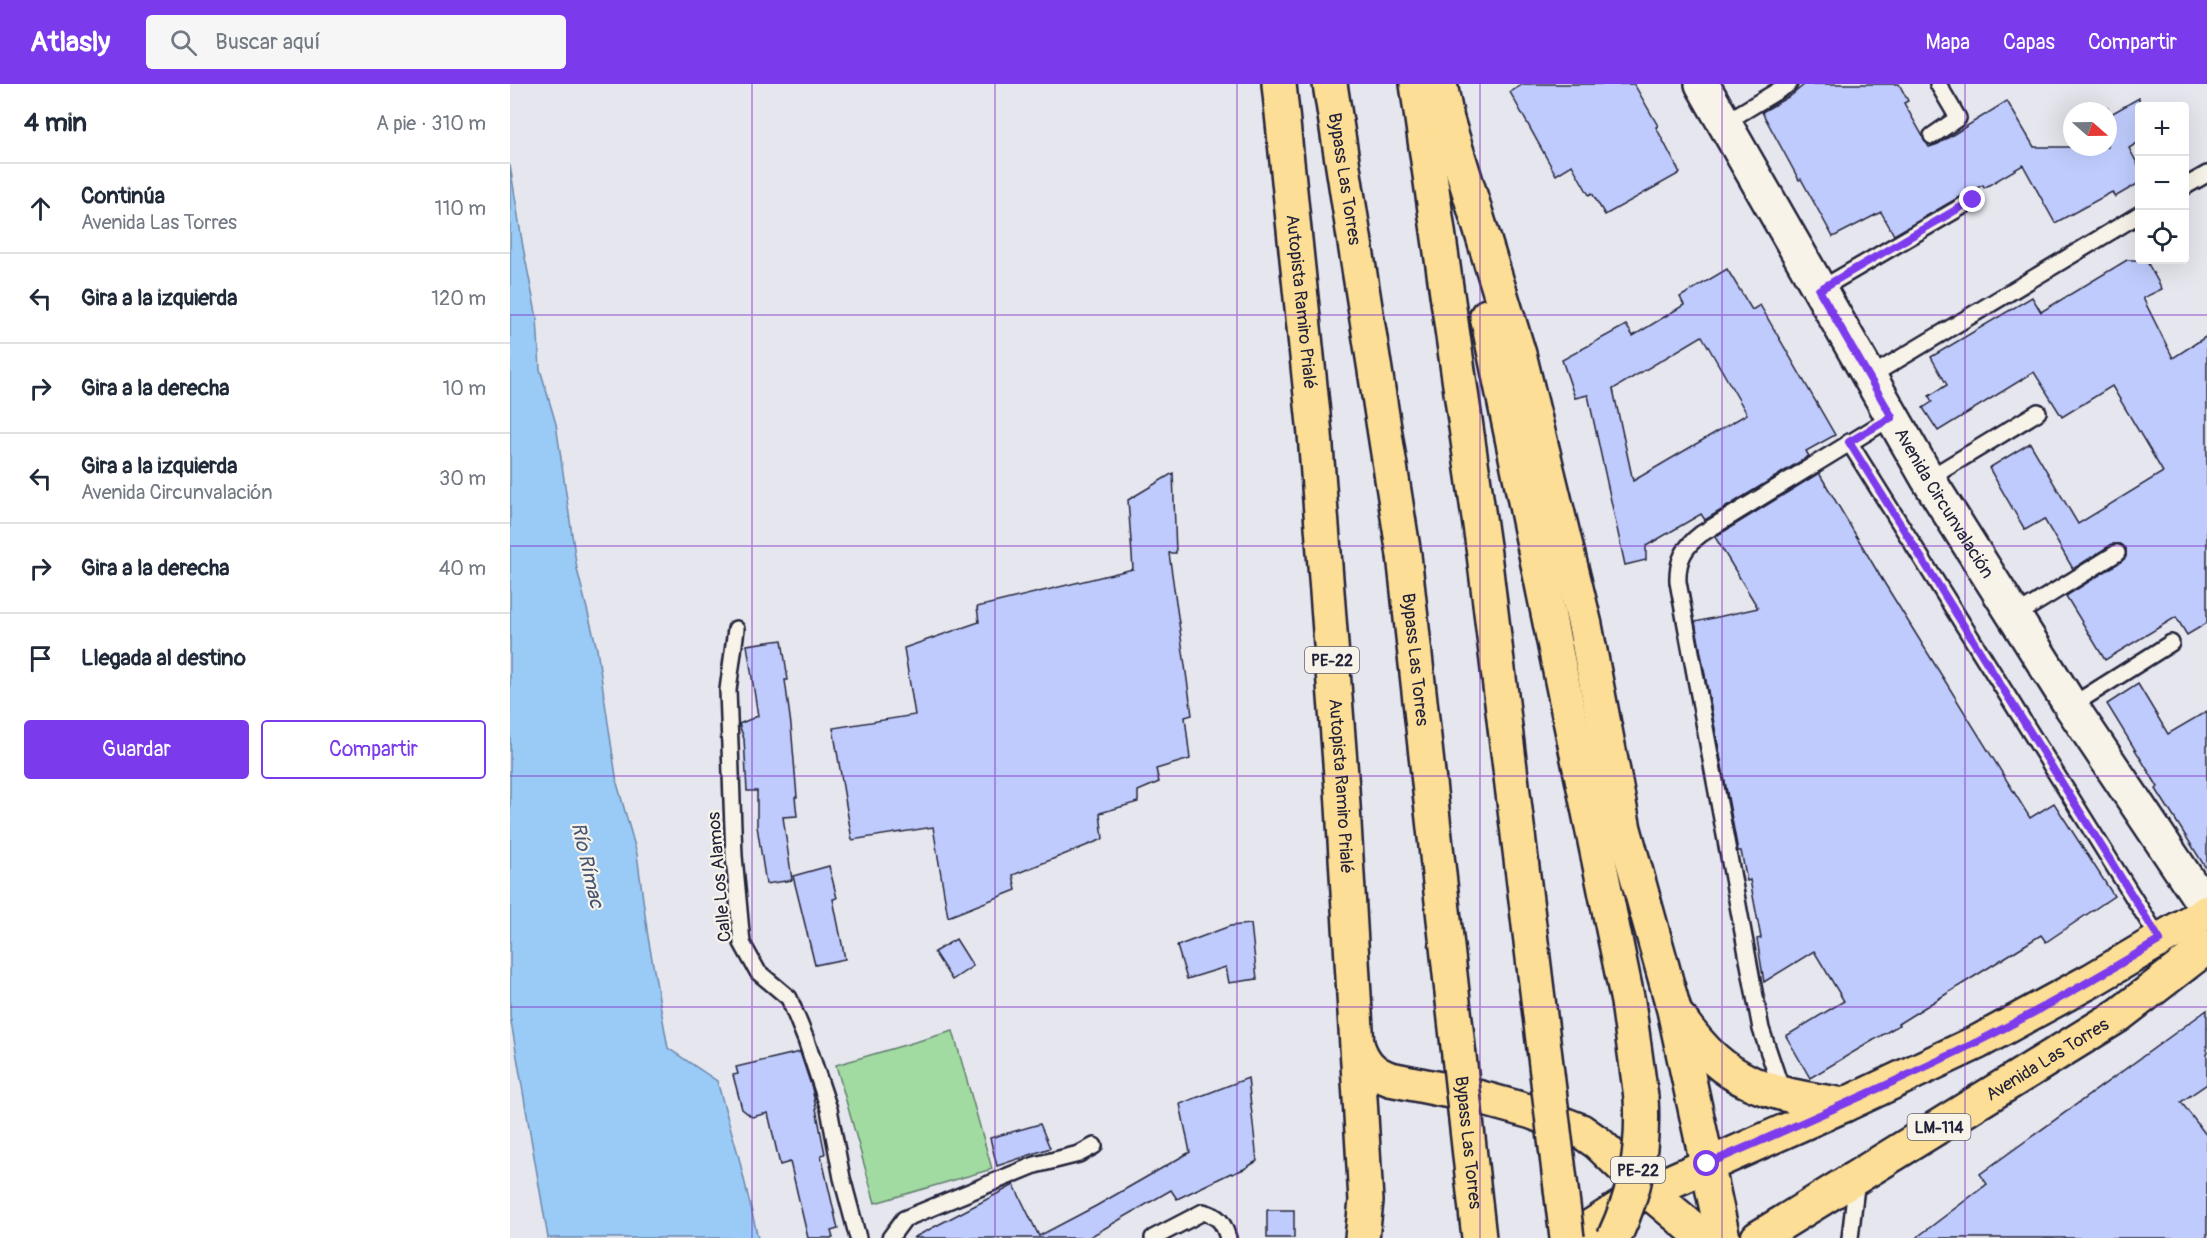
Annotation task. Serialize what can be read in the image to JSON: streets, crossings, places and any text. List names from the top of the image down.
{
  "streets": {
    "main road": [
      "Bypass Las Torres",
      "Autopista Ramiro Prialé",
      "PE-22",
      "Avenida Las Torres",
      "LM-114"
    ],
    "street": ["Avenida Circunvalación"],
    "lane": ["Calle Los Alamos"]
  },
  "water": ["Río Rímac"],
  "north": "right",
  "page": {
    "header": "Atlasly",
    "search": "Buscar aquí",
    "nav": ["Mapa", "Capas", "Compartir"],
    "heading": ["4 min", "A pie · 310 m"],
    "map_buttons": ["+", "−"],
    "list": [
      ["Continúa", "Avenida Las Torres", "110 m"],
      ["Gira a la izquierda", "120 m"],
      ["Gira a la derecha", "10 m"],
      ["Gira a la izquierda", "Avenida Circunvalación", "30 m"],
      ["Gira a la derecha", "40 m"],
      "Llegada al destino"
    ],
    "buttons": ["Guardar", "Compartir"]
  }
}
